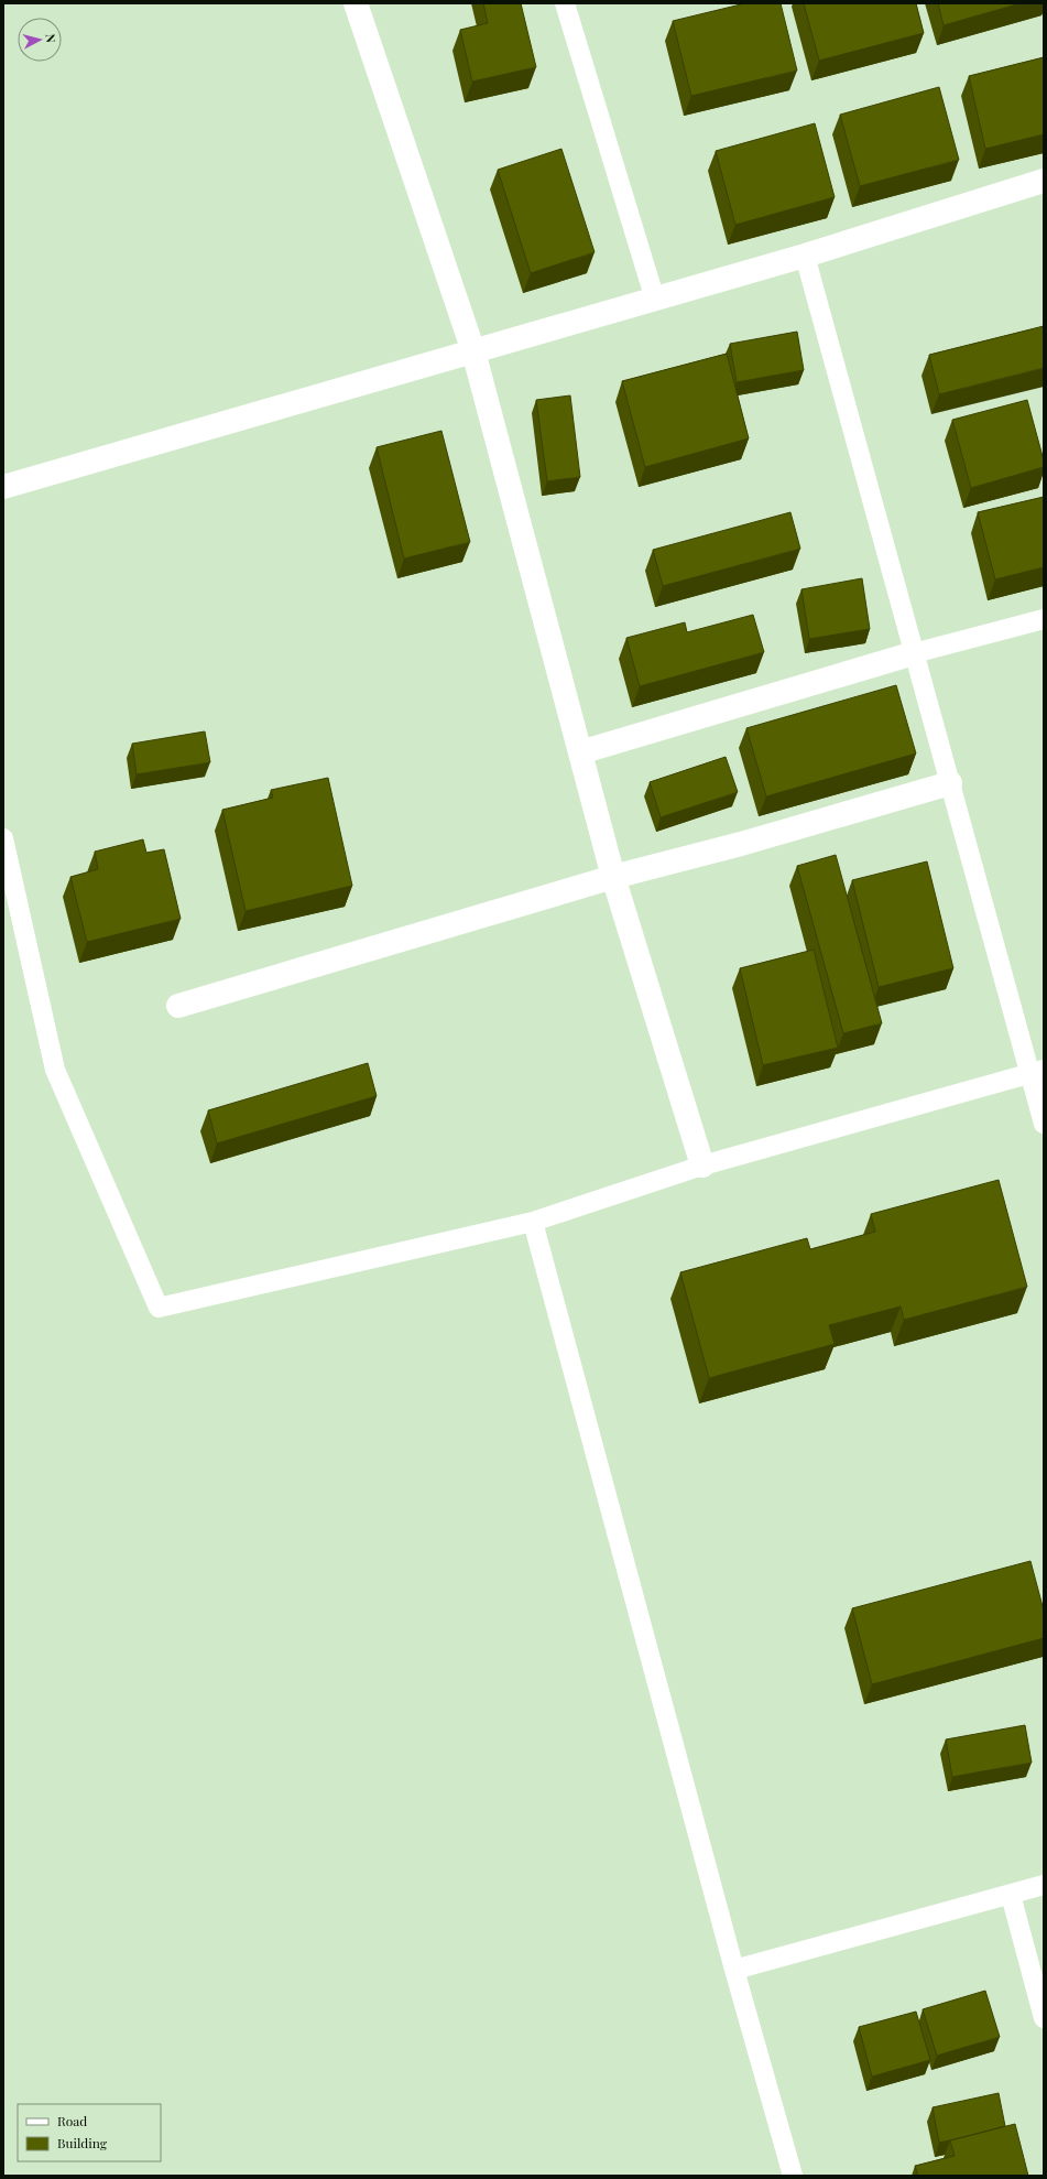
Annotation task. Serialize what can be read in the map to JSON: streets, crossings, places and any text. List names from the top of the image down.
{
  "legend": ["Road", "Building"],
  "north": "right"
}
